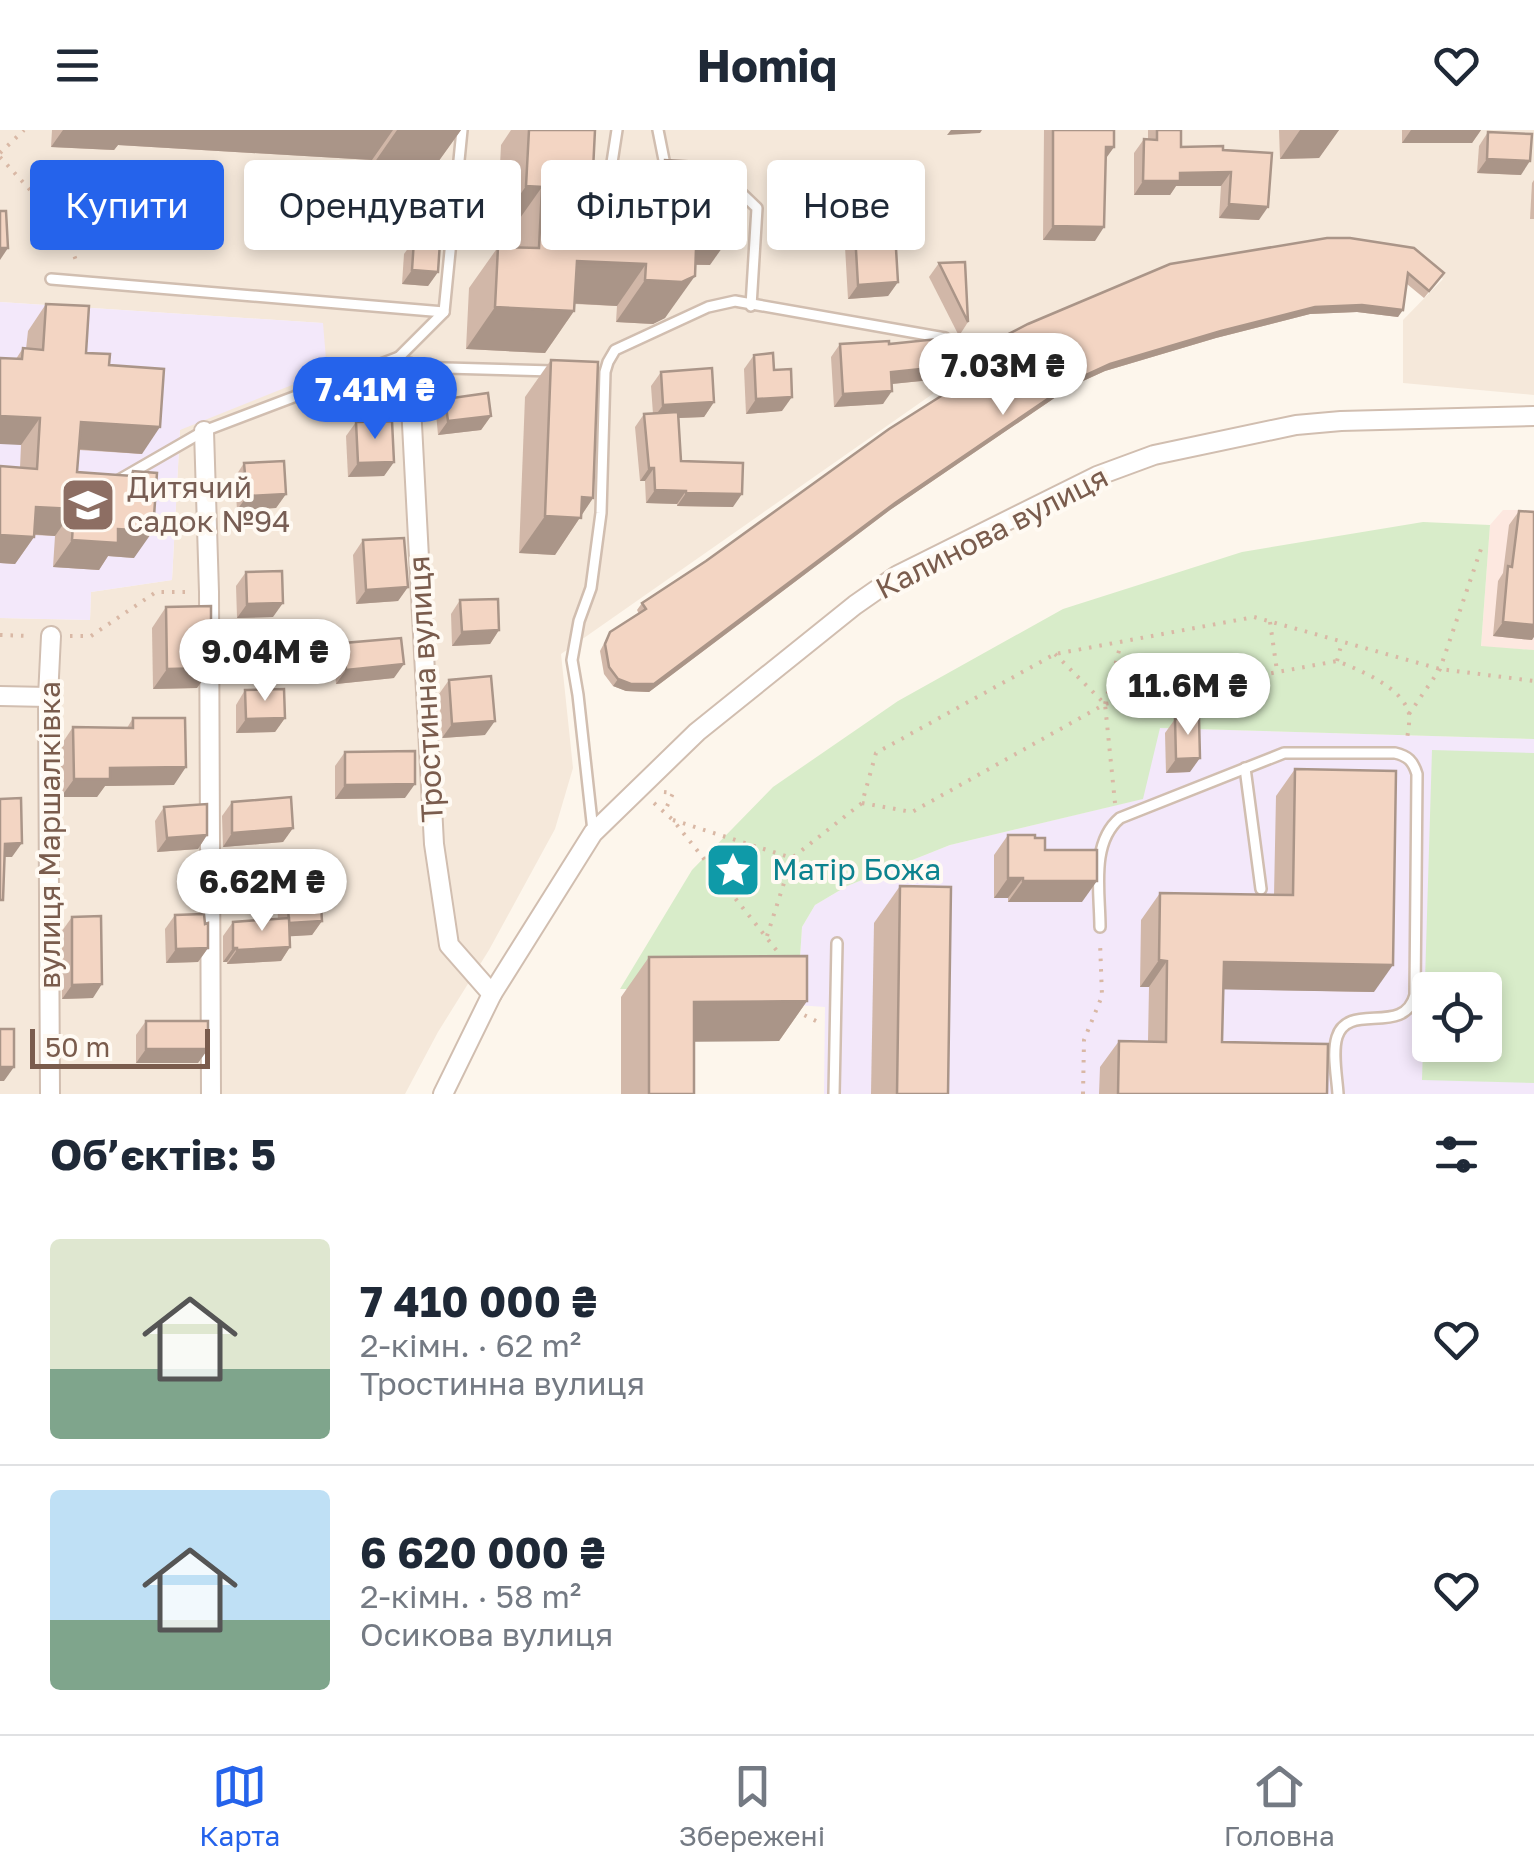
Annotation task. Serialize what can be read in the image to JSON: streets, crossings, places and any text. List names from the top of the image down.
{
  "streets": {
    "street": ["Калинова вулиця", "Тростинна вулиця", "вулиця Маршалківка"]
  },
  "crossings": [
    ["Калинова вулиця", "Тростинна вулиця"]
  ],
  "places": {
    "school or university": ["Дитячий садок №94"],
    "place": ["Матір Божа"]
  },
  "scale_bar": "50 m",
  "page": {
    "header": "Homiq",
    "chip": [
      "Купити",
      "Орендувати",
      "Фільтри",
      "Нове"
    ],
    "price": [
      "7.03M ₴",
      "7.41M ₴",
      "9.04M ₴",
      "11.6M ₴",
      "6.62M ₴"
    ],
    "scale": "50 m",
    "heading": "Об’єктів: 5",
    "list": [
      {
        "name": "7 410 000 ₴",
        "note": "2-кімн. · 62 m² · Тростинна вулиця"
      },
      {
        "name": "6 620 000 ₴",
        "note": "2-кімн. · 58 m² · Осикова вулиця"
      }
    ],
    "tabs": ["Карта", "Збережені", "Головна"]
  }
}
